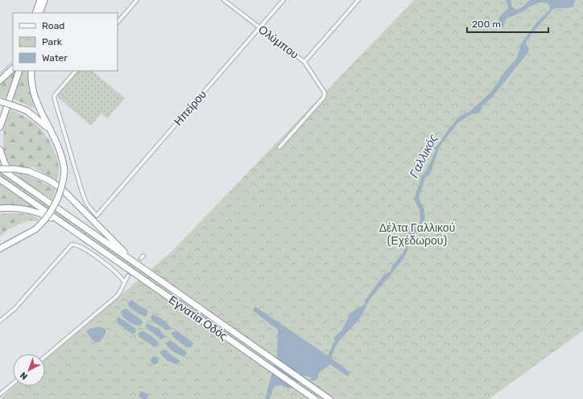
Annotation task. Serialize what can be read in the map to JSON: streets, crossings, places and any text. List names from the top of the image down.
{
  "streets": {
    "highway": ["Εγνατία Οδός"],
    "street": ["Ολύμπου", "Ηπείρου"]
  },
  "crossings": [
    ["Ολύμπου", "Ηπείρου"]
  ],
  "water": ["Γαλλικός"],
  "parks": ["Δέλτα Γαλλικού (Εχέδωρου)"],
  "legend": ["Road", "Park", "Water"],
  "scale_bar": "200 m",
  "north": "bottom left"
}
